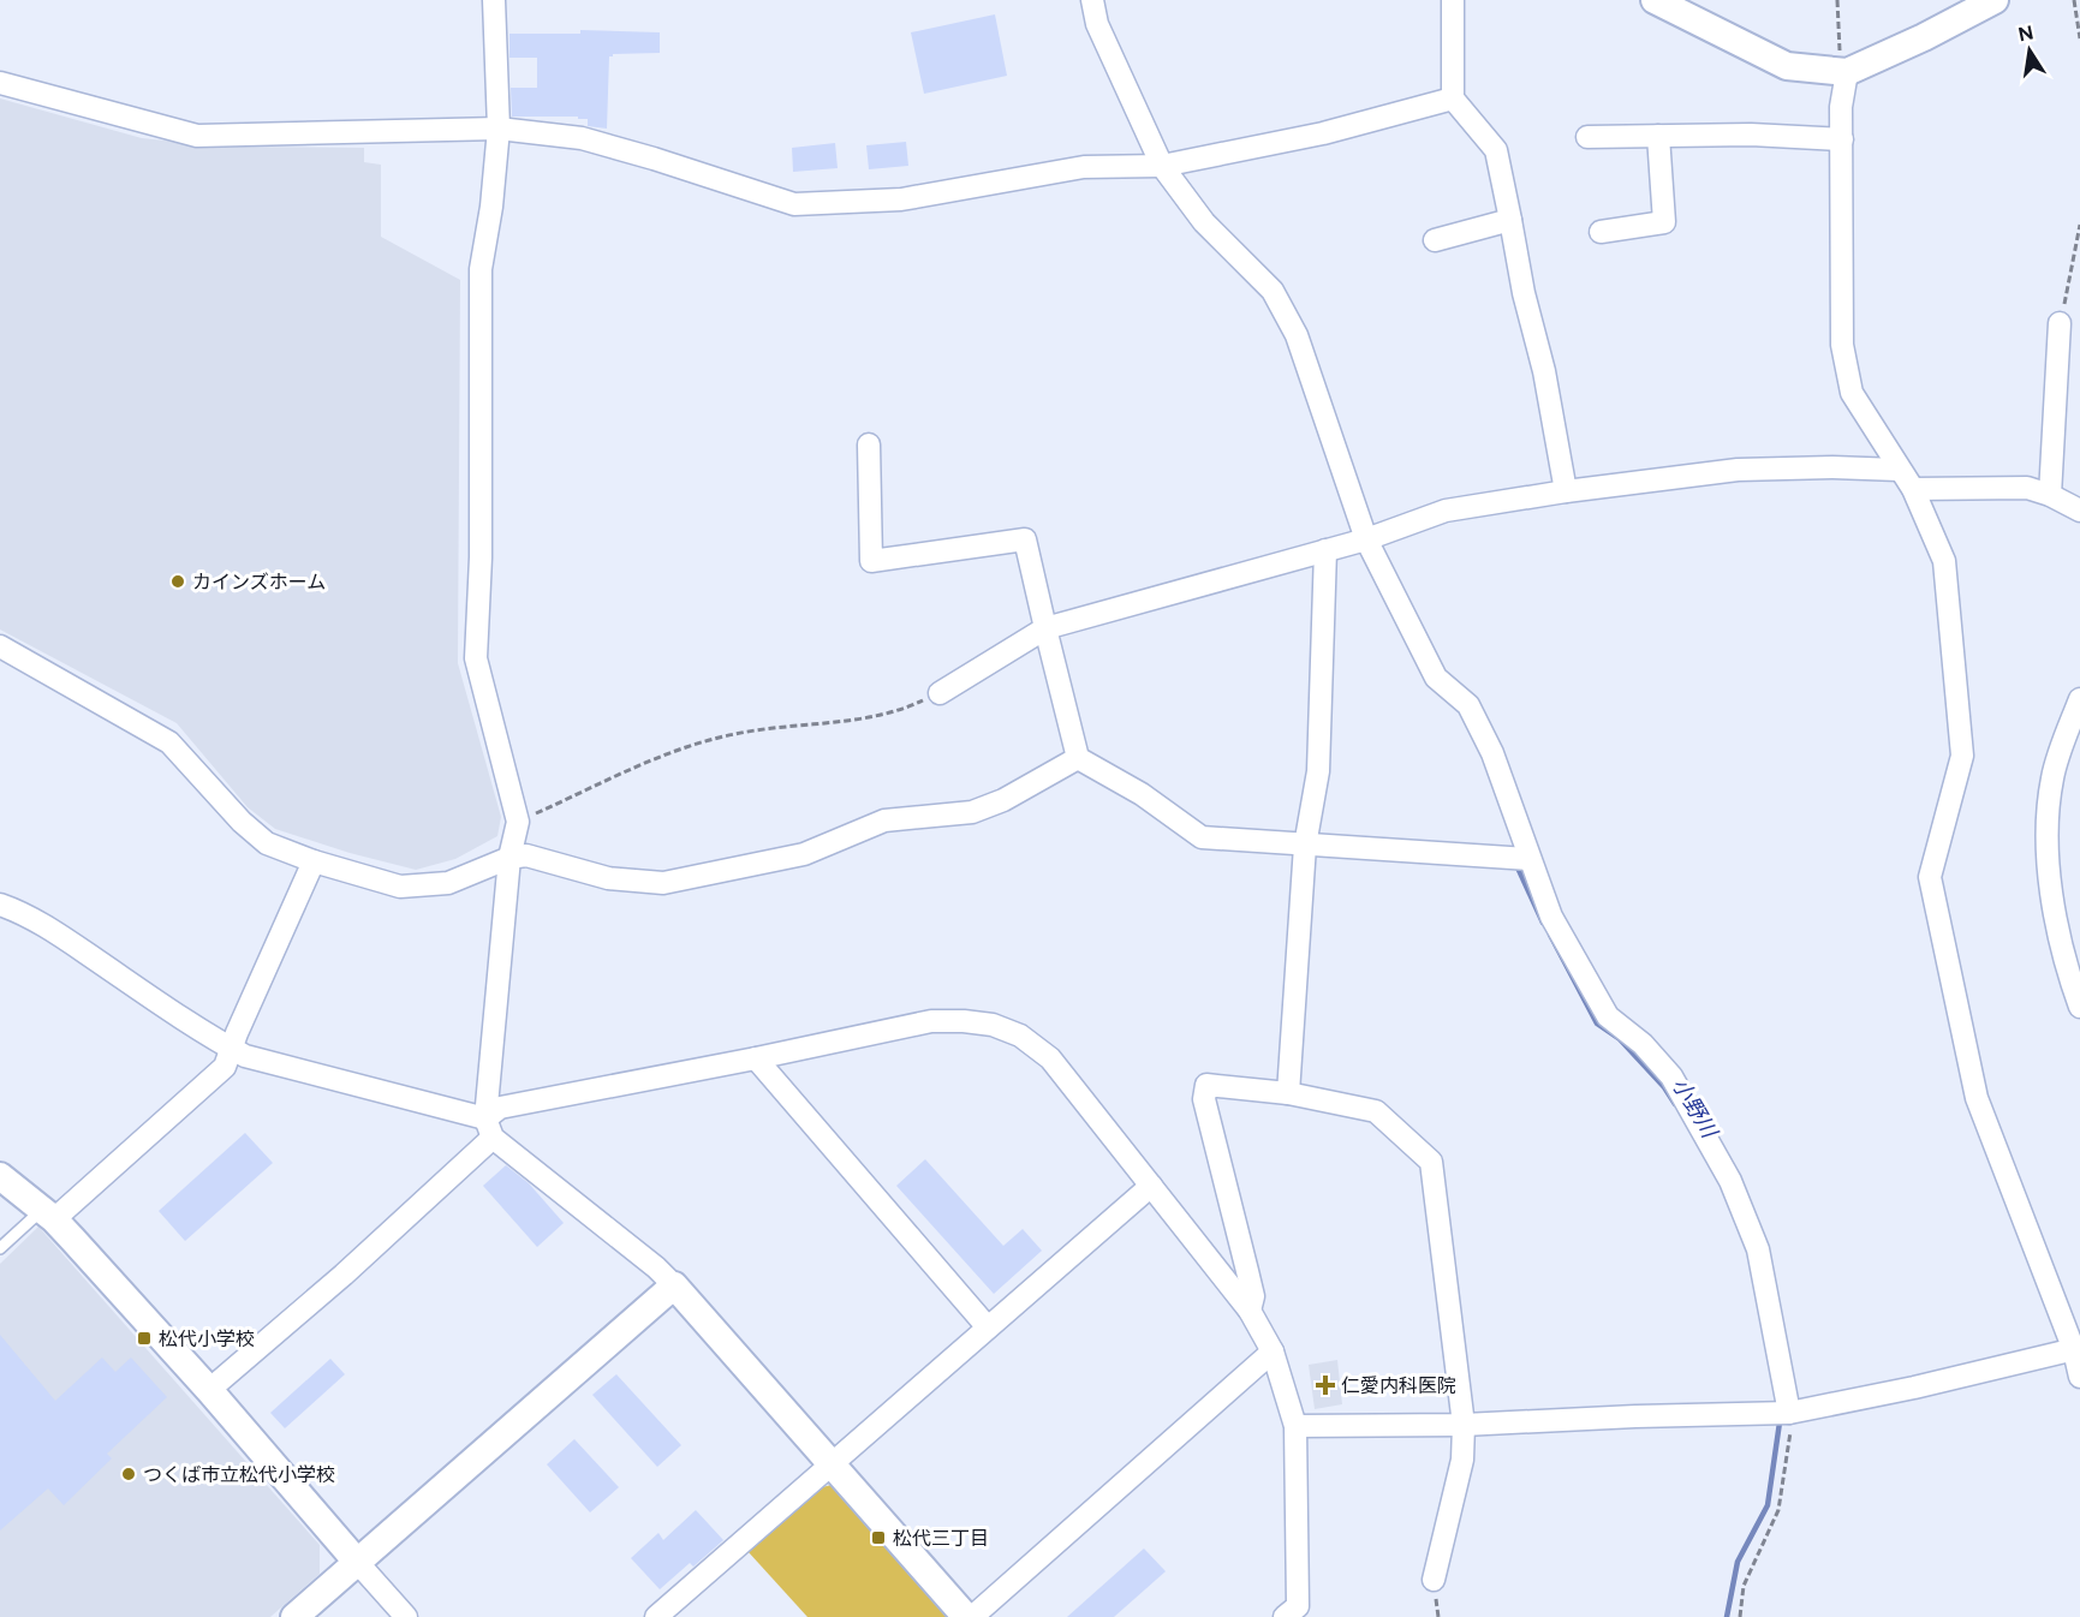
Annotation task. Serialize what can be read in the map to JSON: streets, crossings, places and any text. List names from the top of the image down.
{
  "water": ["小野川"],
  "places": {
    "other": ["カインズホーム", "つくば市立松代小学校"],
    "transit": ["松代小学校", "松代三丁目"],
    "health": ["仁愛内科医院"]
  },
  "north": "top"
}
